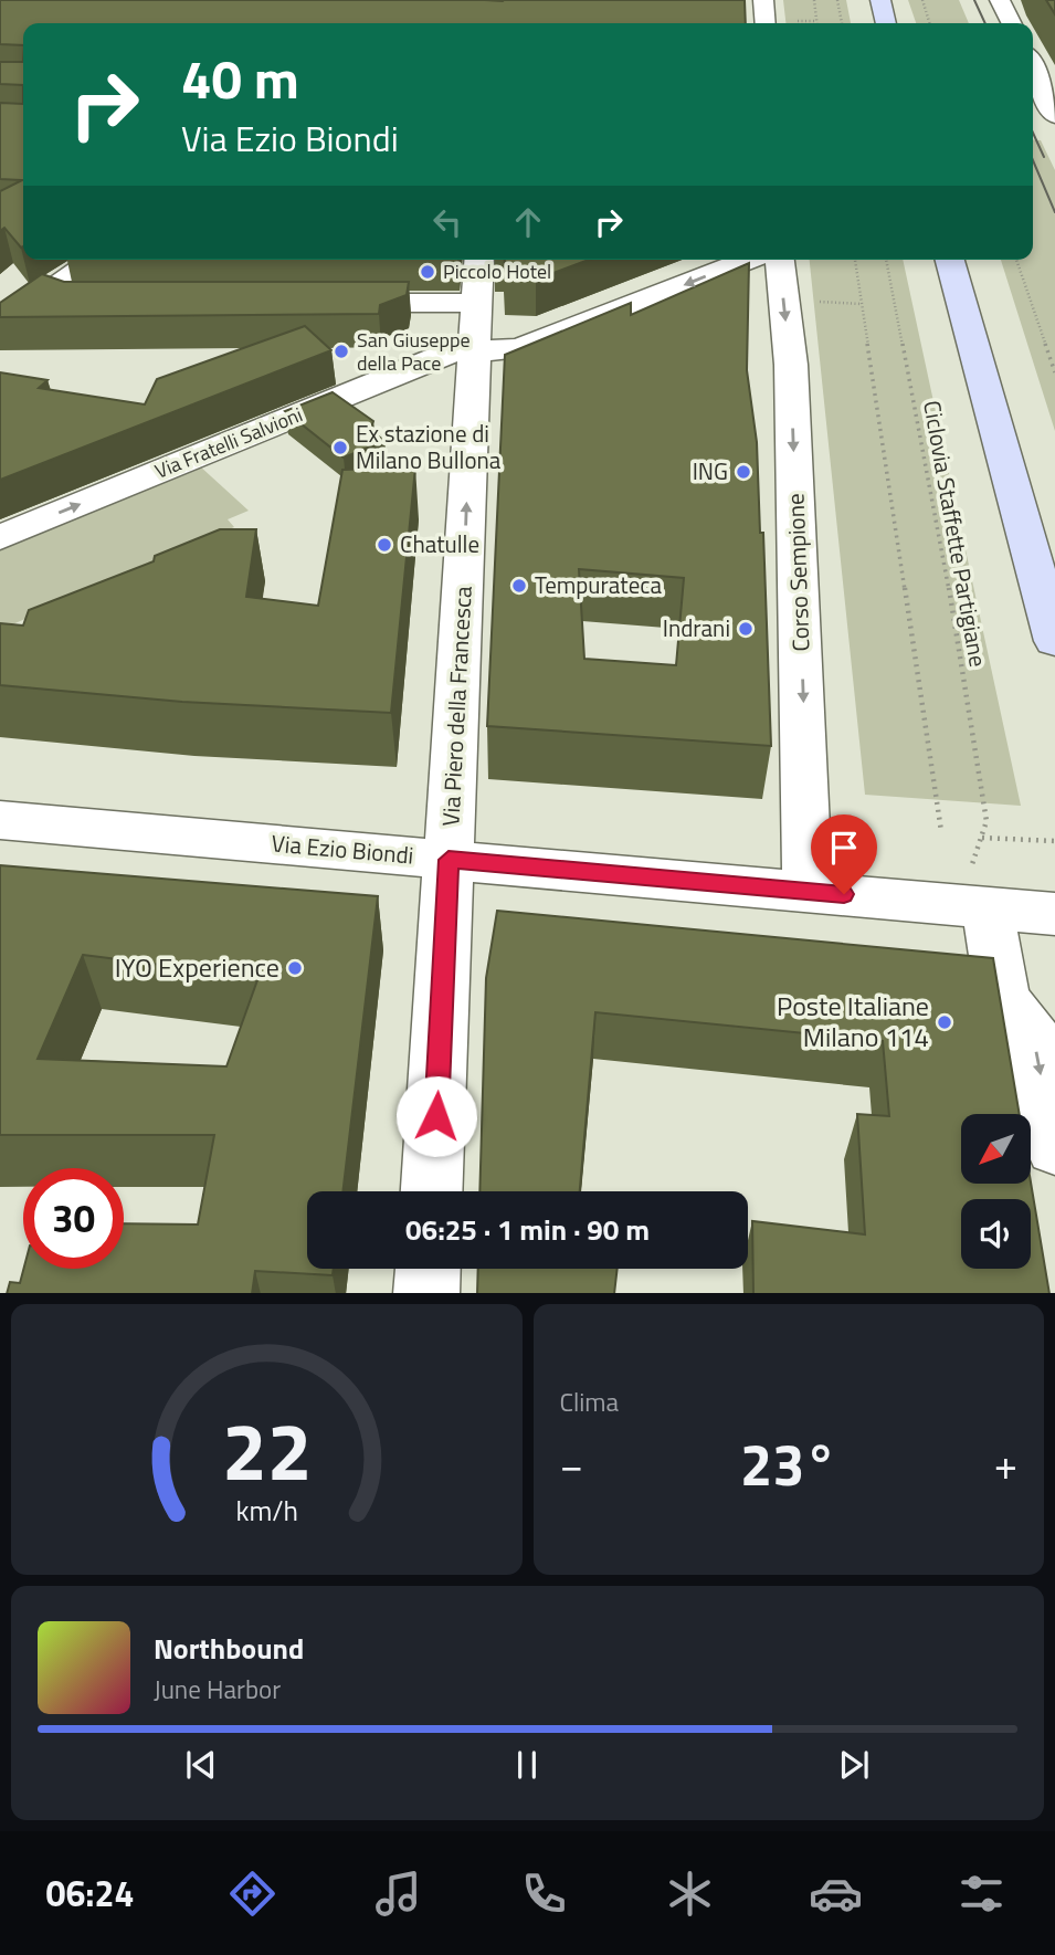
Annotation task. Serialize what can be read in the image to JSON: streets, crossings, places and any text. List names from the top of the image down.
{
  "streets": {
    "street": [
      "Via Fratelli Salvioni",
      "Corso Sempione",
      "Via Piero della Francesca",
      "Via Ezio Biondi"
    ],
    "path": ["Ciclovia Staffette Partigiane"]
  },
  "crossings": [
    ["Via Fratelli Salvioni", "Via Piero della Francesca"],
    ["Corso Sempione", "Via Ezio Biondi"],
    ["Via Piero della Francesca", "Via Ezio Biondi"]
  ],
  "one_way": ["Corso Sempione", "Via Piero della Francesca"],
  "places": [
    "Piccolo Hotel",
    "San Giuseppe della Pace",
    "Ex stazione di Milano Bullona",
    "ING",
    "Chatulle",
    "Tempurateca",
    "Indrani",
    "IYO Experience",
    "Poste Italiane Milano 114"
  ],
  "north": "bottom left",
  "page": {
    "turn": ["40 m", "Via Ezio Biondi"],
    "limit": "30",
    "trip": "06:25 · 1 min · 90 m",
    "tile": "Clima",
    "heat": ["−", "23°", "+"],
    "song": ["Northbound", "June Harbor"],
    "tabs": "06:24",
    "gauge": ["22", "km/h"]
  }
}
